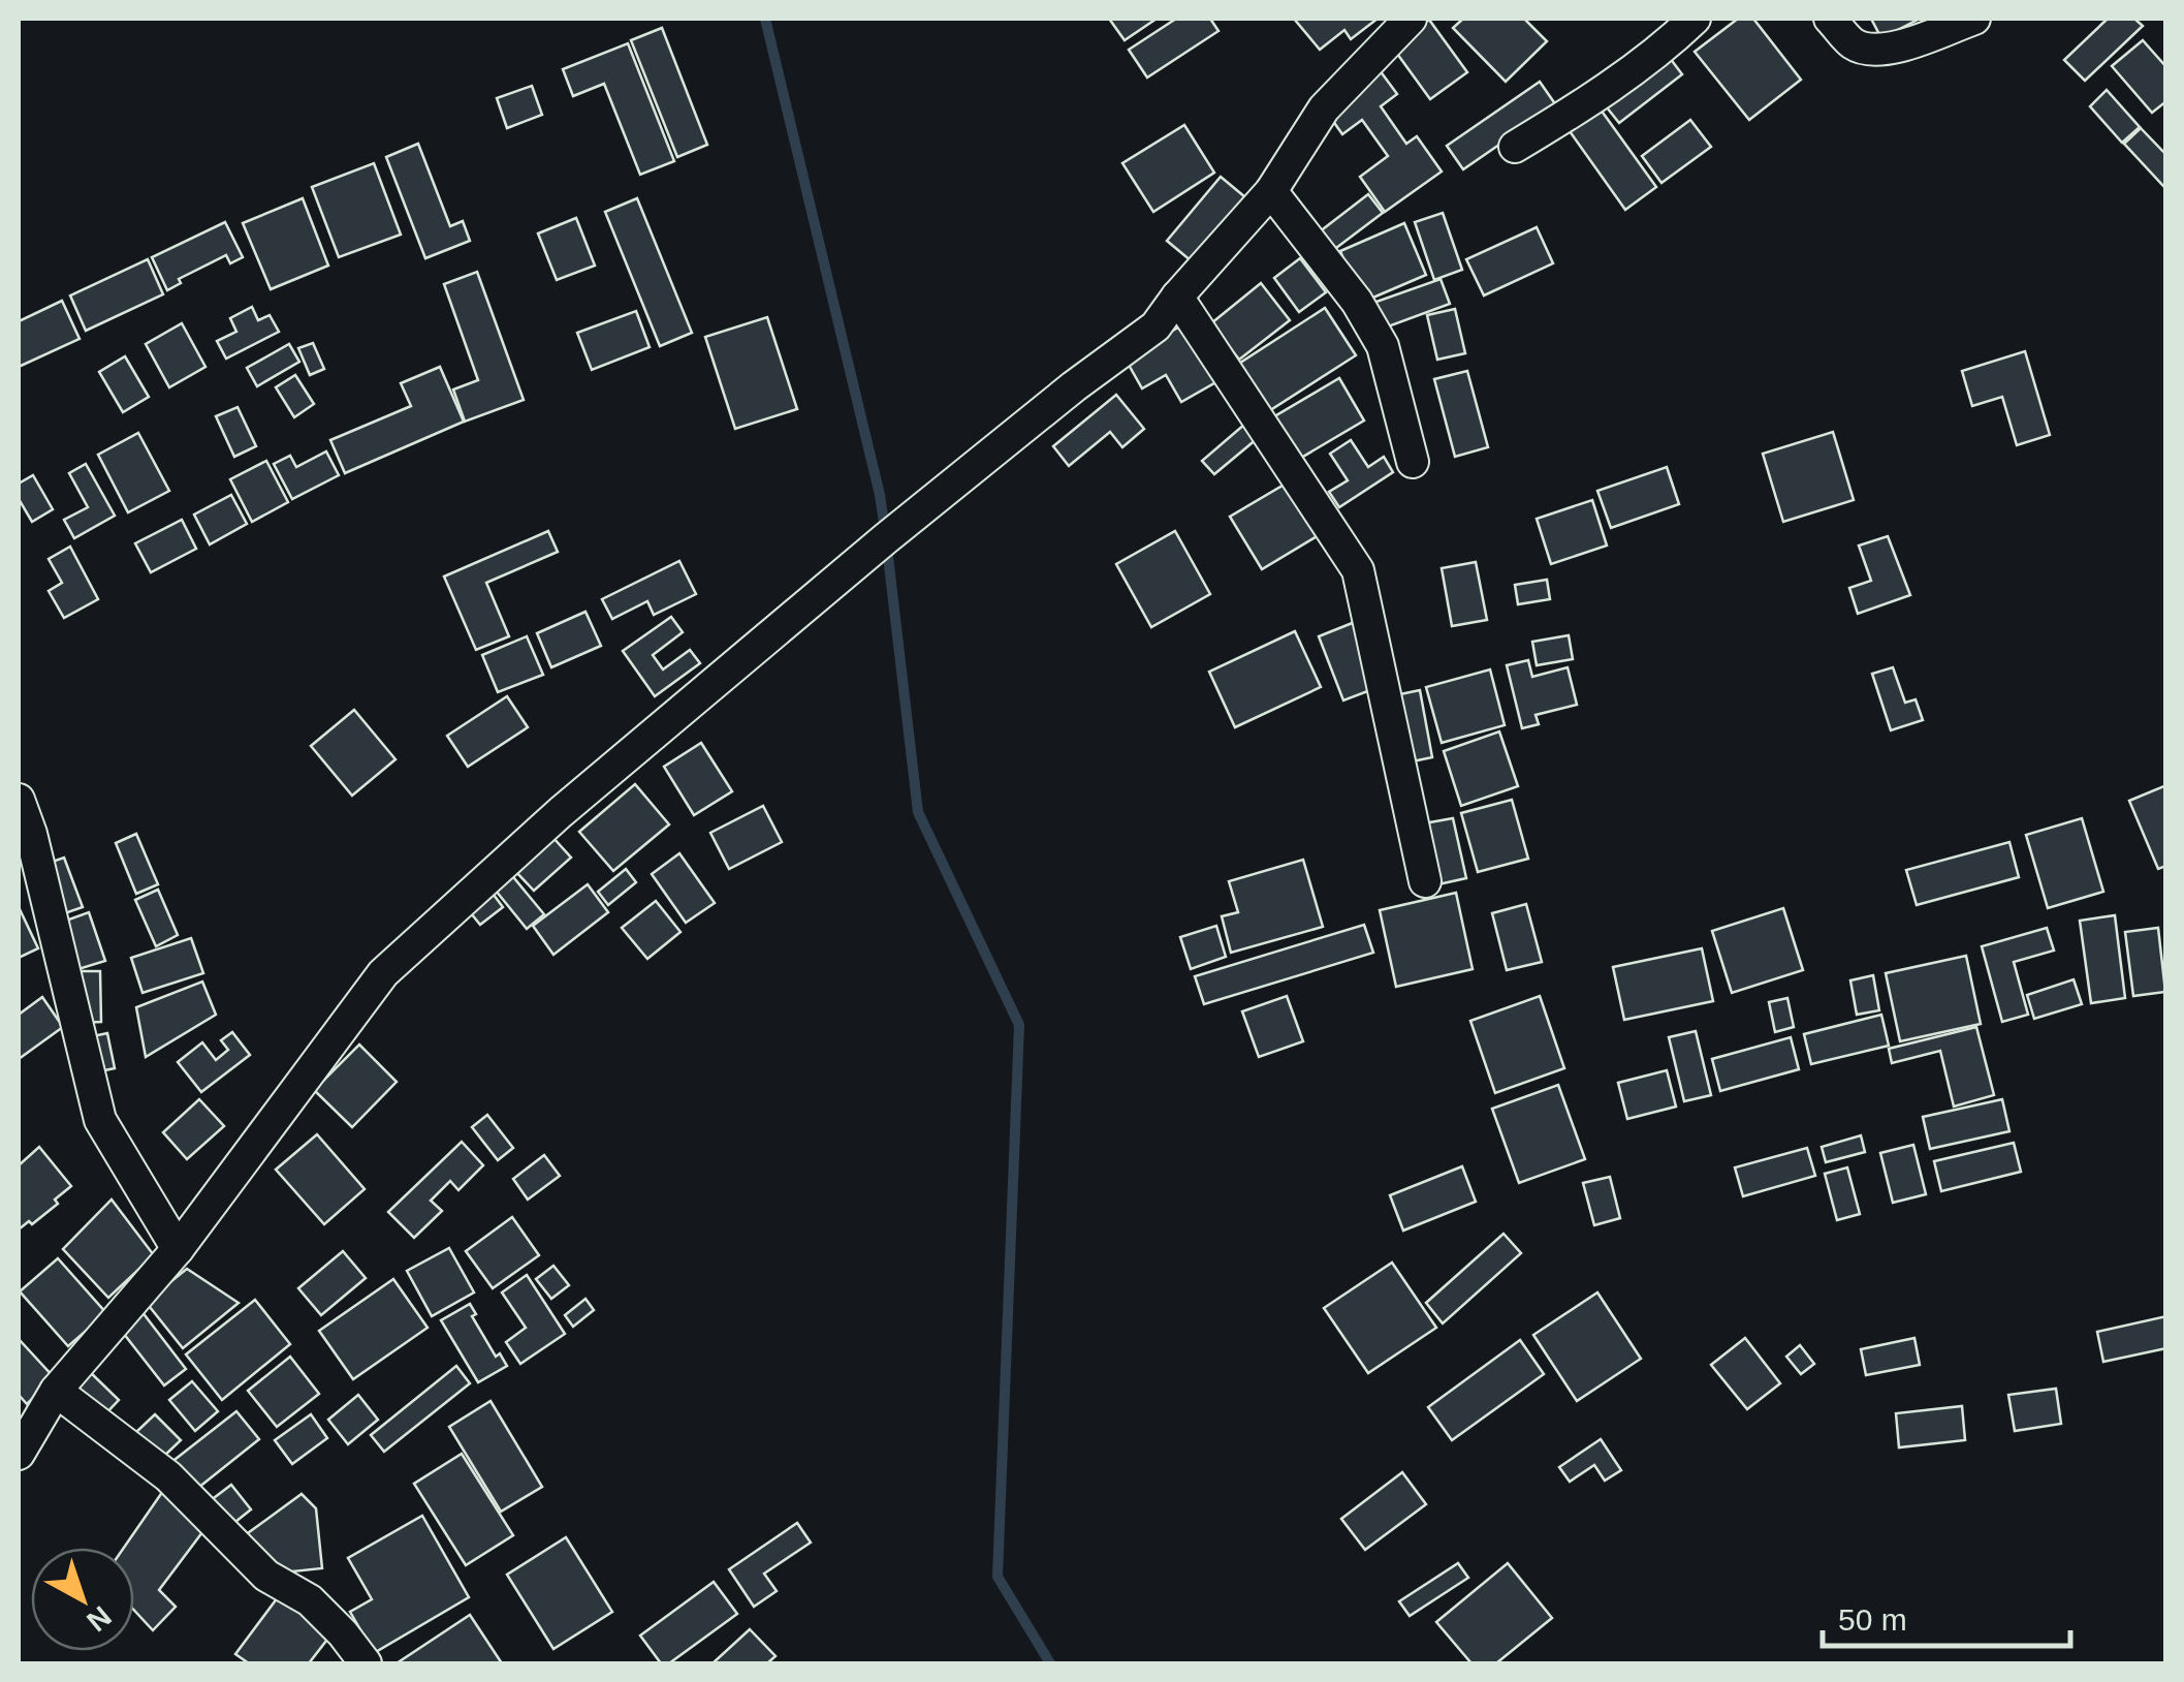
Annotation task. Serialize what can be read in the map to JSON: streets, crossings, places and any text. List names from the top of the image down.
{
  "scale_bar": "50 m",
  "north": "bottom right"
}
